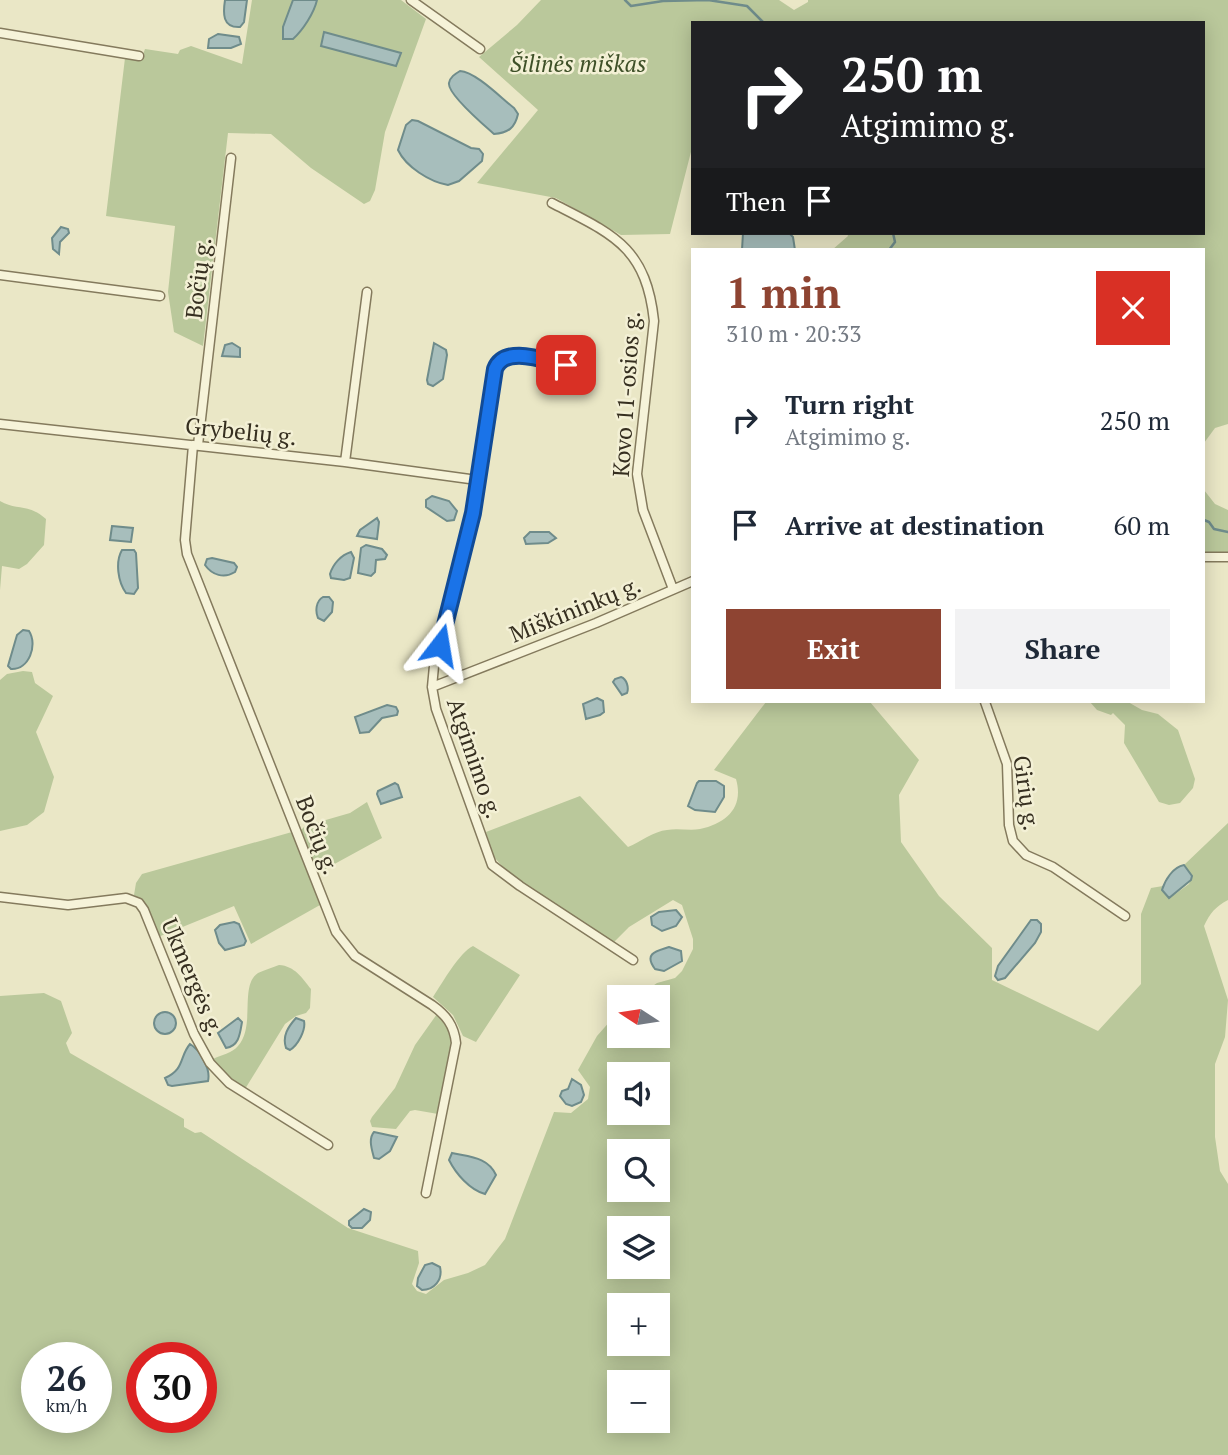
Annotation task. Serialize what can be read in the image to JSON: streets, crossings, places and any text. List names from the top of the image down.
{
  "streets": {
    "street": [
      "Bočių g.",
      "Kovo 11-osios g.",
      "Grybelių g.",
      "Miškininkų g.",
      "Atgimimo g.",
      "Girių g.",
      "Ukmergės g."
    ]
  },
  "crossings": [
    ["Bočių g.", "Grybelių g."],
    ["Kovo 11-osios g.", "Miškininkų g."],
    ["Grybelių g.", "Atgimimo g."],
    ["Miškininkų g.", "Atgimimo g."]
  ],
  "parks": ["Šilinės miškas"],
  "north": "left",
  "page": {
    "turn": ["250 m", "Atgimimo g."],
    "then": "Then",
    "heading": ["1 min", "310 m · 20:33"],
    "list": [
      {
        "name": "Turn right",
        "note": "Atgimimo g.",
        "value": "250 m"
      },
      {
        "name": "Arrive at destination",
        "value": "60 m"
      }
    ],
    "buttons": ["Exit", "Share"],
    "map_buttons": ["+", "−"],
    "speed": "26 km/h",
    "limit": "30"
  }
}
